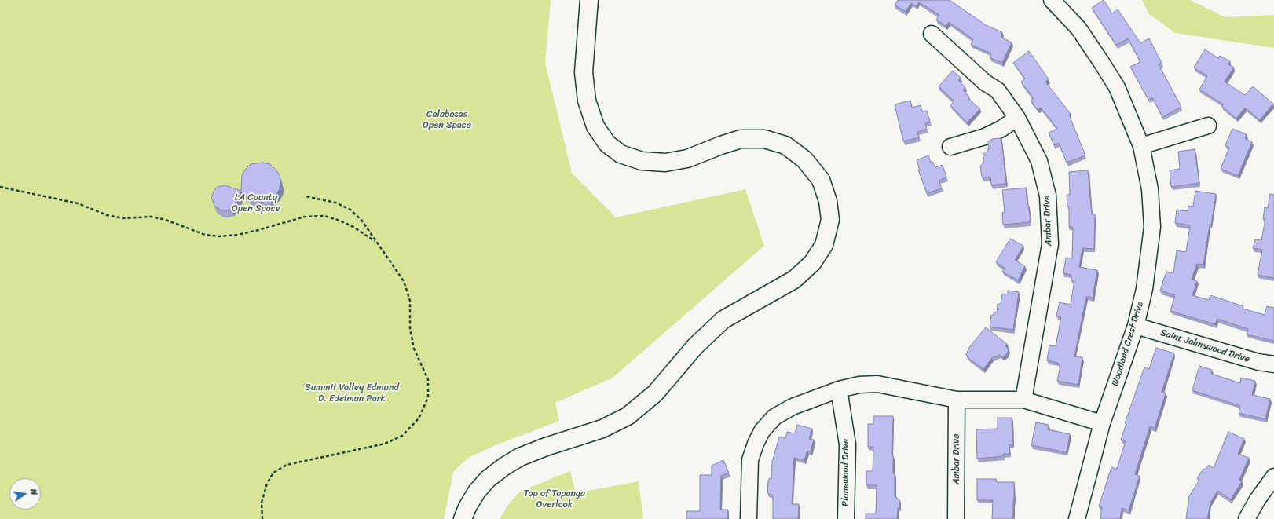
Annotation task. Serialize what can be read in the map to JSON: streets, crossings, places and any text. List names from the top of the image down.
{
  "streets": {
    "street": [
      "Ambar Drive",
      "Woodland Crest Drive",
      "Saint Johnswood Drive",
      "Planewood Drive"
    ]
  },
  "crossings": [
    ["Woodland Crest Drive", "Saint Johnswood Drive"]
  ],
  "parks": [
    "Calabasas Open Space",
    "LA County Open Space",
    "Summit Valley Edmund D. Edelman Park",
    "Top of Topanga Overlook"
  ],
  "north": "right"
}
